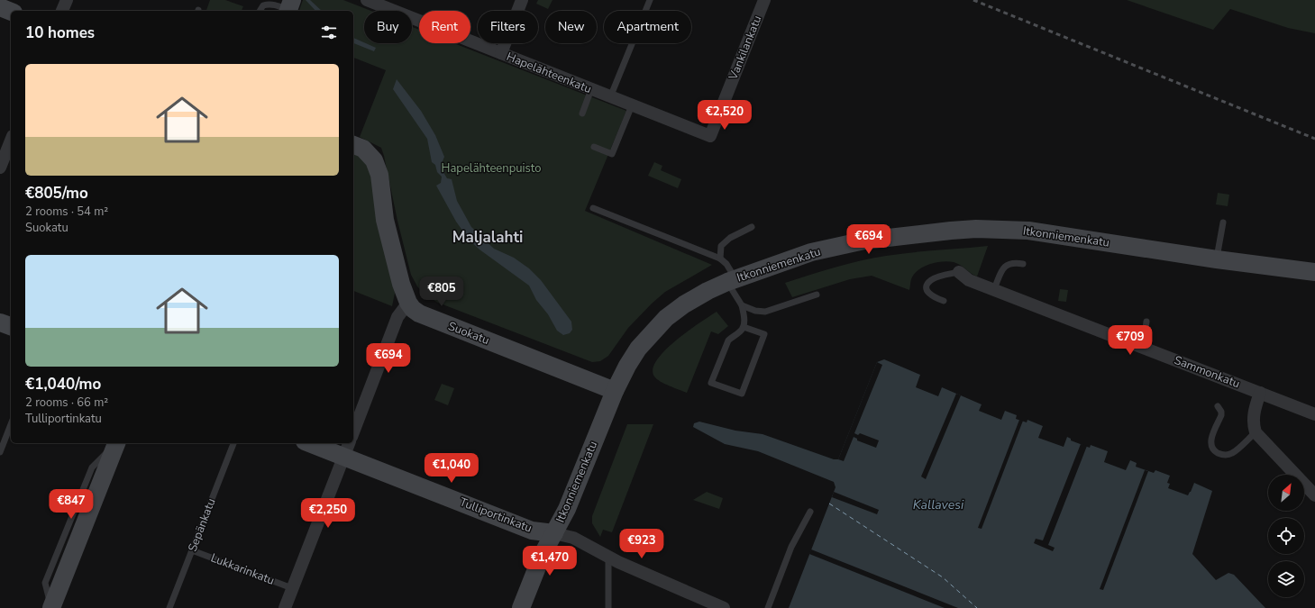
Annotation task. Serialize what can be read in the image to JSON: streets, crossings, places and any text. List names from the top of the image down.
{
  "streets": {
    "main road": ["Itkonniemenkatu", "Suokatu", "Tulliportinkatu"],
    "street": ["Vankilankatu", "Hapelähteenkatu", "Sammonkatu"],
    "lane": ["Sepänkatu", "Lukkarinkatu"]
  },
  "crossings": [
    ["Vankilankatu", "Hapelähteenkatu"],
    ["Itkonniemenkatu", "Suokatu"],
    ["Itkonniemenkatu", "Tulliportinkatu"],
    ["Sepänkatu", "Lukkarinkatu"]
  ],
  "districts": ["Maljalahti"],
  "water": ["Kallavesi"],
  "parks": ["Hapelähteenpuisto"],
  "north": "top right",
  "page": {
    "chip": [
      "Buy",
      "Rent",
      "Filters",
      "New",
      "Apartment"
    ],
    "heading": "10 homes",
    "list": [
      {
        "name": "€805/mo",
        "note": "2 rooms · 54 m² · Suokatu"
      },
      {
        "name": "€1,040/mo",
        "note": "2 rooms · 66 m² · Tulliportinkatu"
      }
    ],
    "price": [
      "€2,520",
      "€694",
      "€805",
      "€709",
      "€694",
      "€1,040",
      "€847",
      "€2,250",
      "€923",
      "€1,470"
    ]
  }
}
